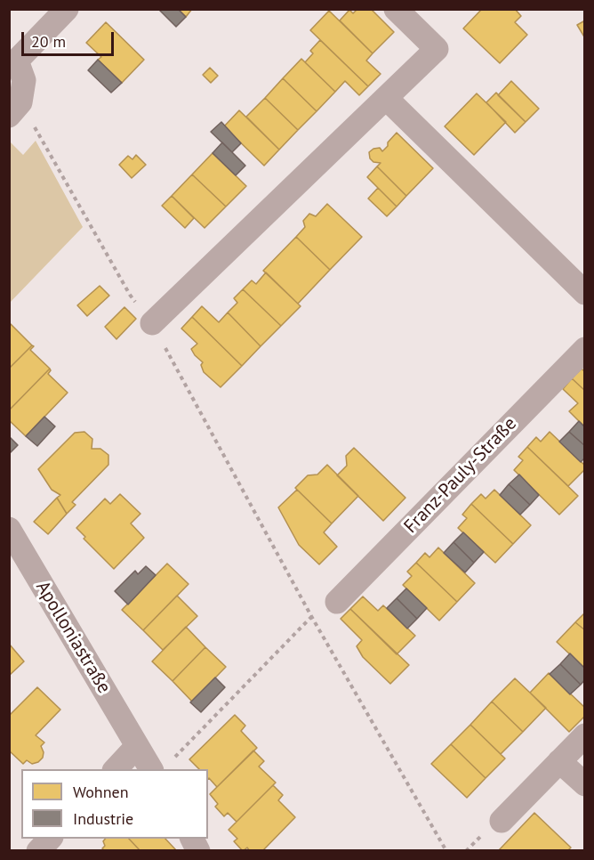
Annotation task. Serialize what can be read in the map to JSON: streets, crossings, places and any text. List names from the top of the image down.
{
  "streets": {
    "street": ["Franz-Pauly-Straße", "Apolloniastraße"]
  },
  "legend": ["Wohnen", "Industrie"],
  "scale_bar": "20 m"
}
